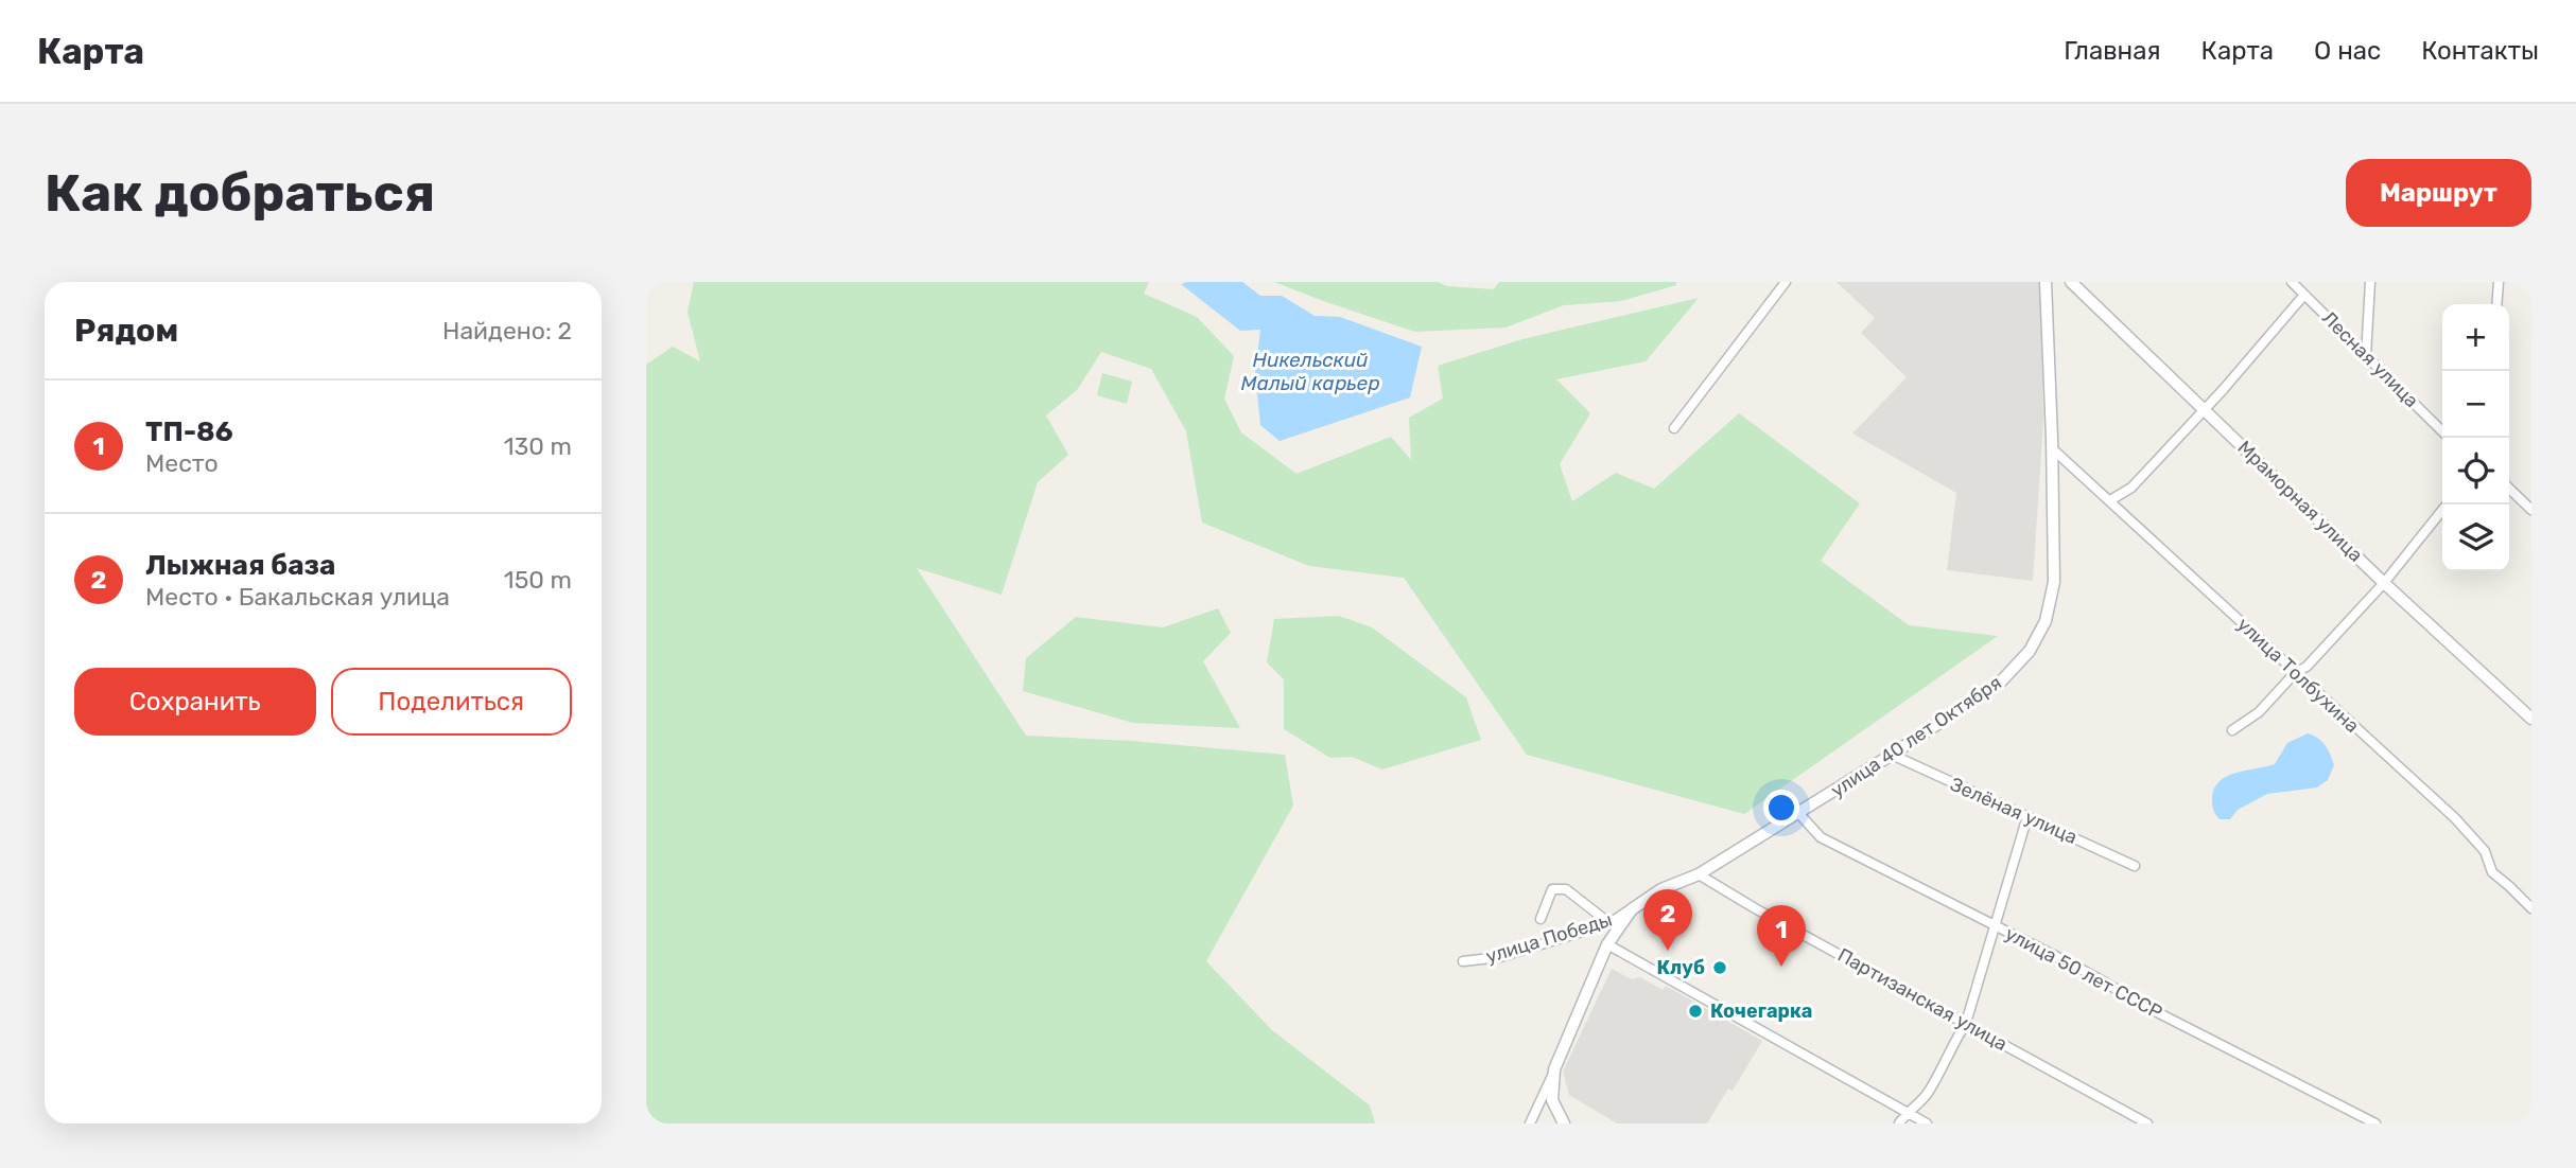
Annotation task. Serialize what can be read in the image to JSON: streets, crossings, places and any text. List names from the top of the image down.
{
  "streets": {
    "street": [
      "Лесная улица",
      "Мраморная улица",
      "улица Толбухина",
      "улица 40 лет Октября",
      "Зелёная улица",
      "улица Победы",
      "улица 50 лет СССР",
      "Партизанская улица"
    ]
  },
  "crossings": [
    ["улица Толбухина", "улица 40 лет Октября"],
    ["улица 40 лет Октября", "Зелёная улица"],
    ["улица 40 лет Октября", "улица Победы"],
    ["улица 40 лет Октября", "улица 50 лет СССР"],
    ["улица 40 лет Октября", "Партизанская улица"]
  ],
  "water": ["Никельский Малый карьер"],
  "places": ["Клуб", "Кочегарка"],
  "page": {
    "header": "Карта",
    "nav": [
      "Главная",
      "Карта",
      "О нас",
      "Контакты"
    ],
    "buttons": [
      "Маршрут",
      ["Сохранить", "Поделиться"]
    ],
    "title": "Как добраться",
    "heading": ["Рядом", "Найдено: 2"],
    "map_buttons": ["+", "−"],
    "list": [
      {
        "mark": "1",
        "name": "ТП-86",
        "note": "Место",
        "value": "130 m"
      },
      {
        "mark": "2",
        "name": "Лыжная база",
        "note": "Место · Бакальская улица",
        "value": "150 m"
      }
    ],
    "pins": ["2", "1"]
  }
}
